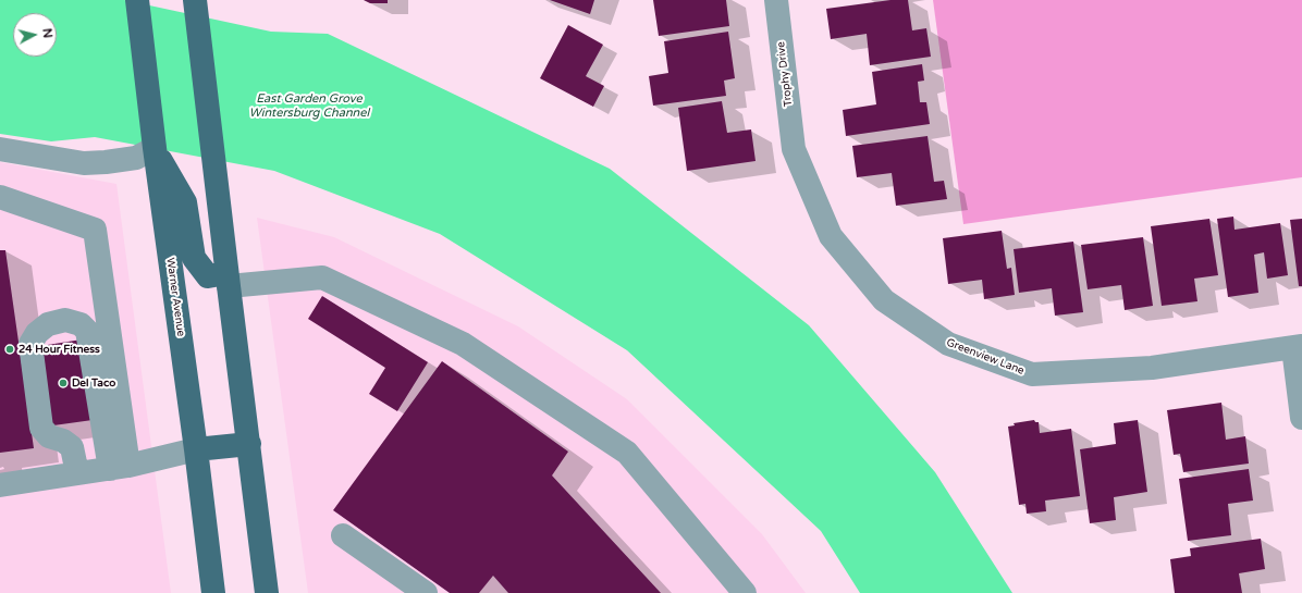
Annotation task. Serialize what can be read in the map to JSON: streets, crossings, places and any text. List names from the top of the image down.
{
  "streets": {
    "main road": ["Warner Avenue"],
    "street": ["Trophy Drive", "Greenview Lane"]
  },
  "crossings": [
    ["Trophy Drive", "Greenview Lane"]
  ],
  "water": ["East Garden Grove Wintersburg Channel"],
  "places": ["24 Hour Fitness", "Del Taco"],
  "north": "right"
}
